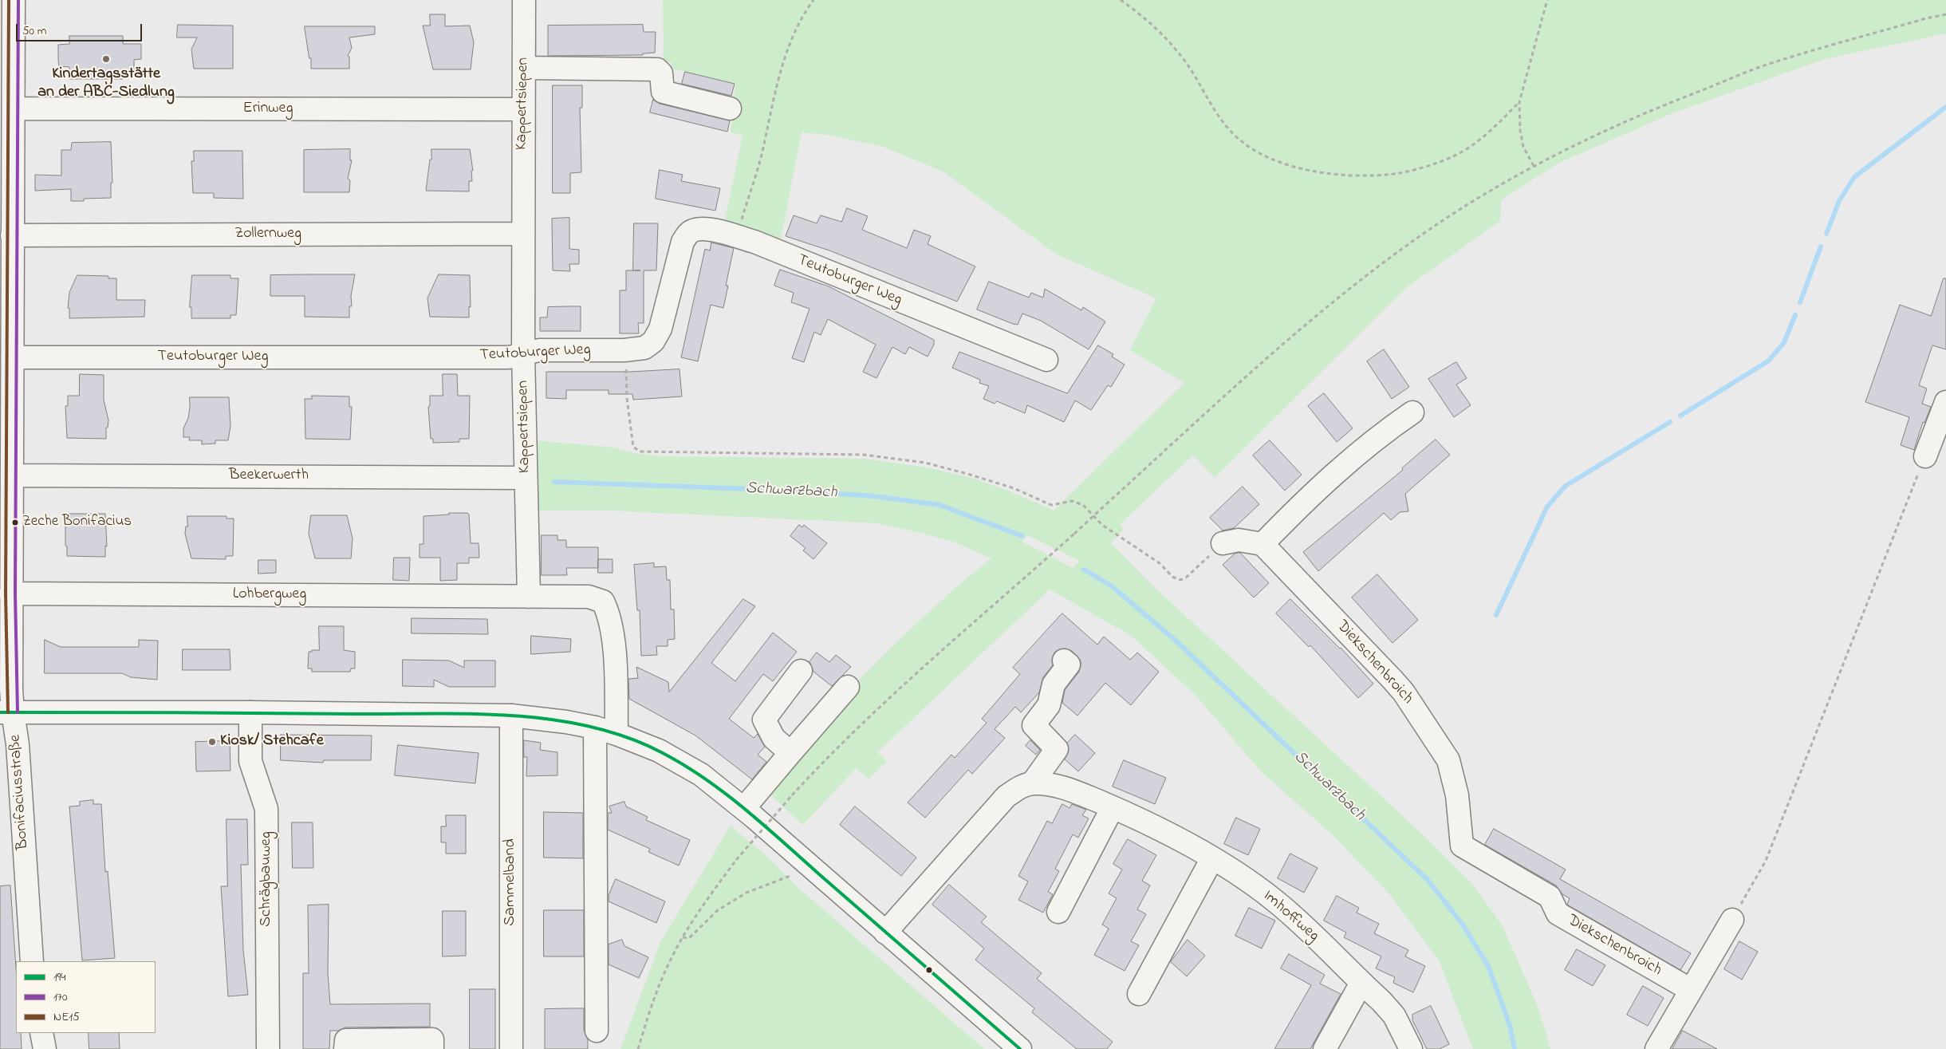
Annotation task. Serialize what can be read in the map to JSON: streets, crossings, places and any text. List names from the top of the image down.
{
  "streets": {
    "street": [
      "Kappertsiepen",
      "Erinweg",
      "Zollernweg",
      "Teutoburger Weg",
      "Beekerwerth",
      "Lohbergweg",
      "Diekschenbroich",
      "Bonifaciusstraße",
      "Schrägbauweg",
      "Sammelband",
      "Imhoffweg"
    ]
  },
  "crossings": [
    ["Kappertsiepen", "Erinweg"],
    ["Kappertsiepen", "Zollernweg"],
    ["Kappertsiepen", "Teutoburger Weg"],
    ["Kappertsiepen", "Beekerwerth"],
    ["Kappertsiepen", "Lohbergweg"],
    ["Erinweg", "Bonifaciusstraße"],
    ["Zollernweg", "Bonifaciusstraße"],
    ["Teutoburger Weg", "Bonifaciusstraße"],
    ["Beekerwerth", "Bonifaciusstraße"],
    ["Lohbergweg", "Bonifaciusstraße"]
  ],
  "water": ["Schwarzbach"],
  "places": ["Kindertagsstätte an der ABC-Siedlung", "Zeche Bonifacius", "Kiosk/ Stehcafe"],
  "lines": ["transit line 170", "transit line NE15", "transit line 194"],
  "legend": ["194", "170", "NE15"],
  "scale_bar": "50 m"
}
